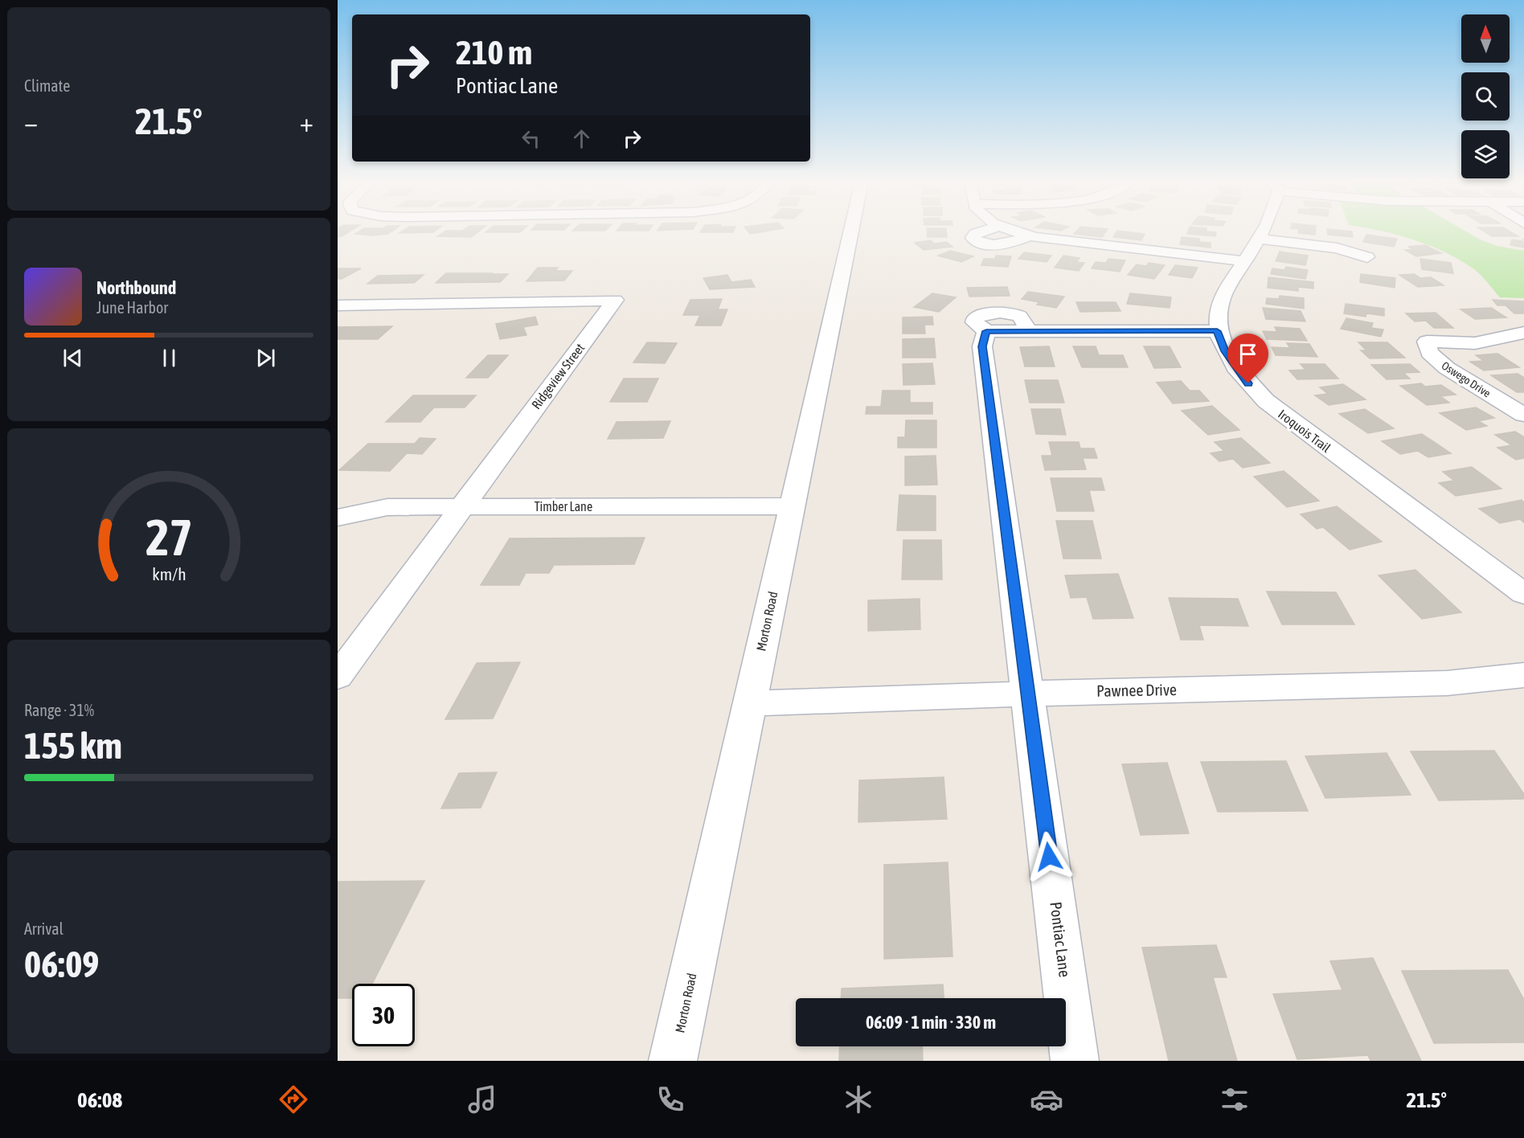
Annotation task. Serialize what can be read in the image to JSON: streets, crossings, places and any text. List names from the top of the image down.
{
  "streets": {
    "street": [
      "Ridgeview Street",
      "Oswego Drive",
      "Iroquois Trail",
      "Timber Lane",
      "Morton Road",
      "Pawnee Drive",
      "Pontiac Lane"
    ]
  },
  "crossings": [
    ["Ridgeview Street", "Timber Lane"],
    ["Iroquois Trail", "Pontiac Lane"],
    ["Timber Lane", "Morton Road"],
    ["Morton Road", "Pawnee Drive"],
    ["Pawnee Drive", "Pontiac Lane"]
  ],
  "north": "top",
  "page": {
    "tile": [
      "Climate",
      ["Range · 31%", "155 km"],
      ["Arrival", "06:09"]
    ],
    "turn": ["210 m", "Pontiac Lane"],
    "heat": ["−", "21.5°", "+"],
    "song": ["Northbound", "June Harbor"],
    "limit": "30",
    "trip": "06:09 · 1 min · 330 m",
    "tabs": ["06:08", "21.5°"],
    "gauge": ["27", "km/h"]
  }
}
